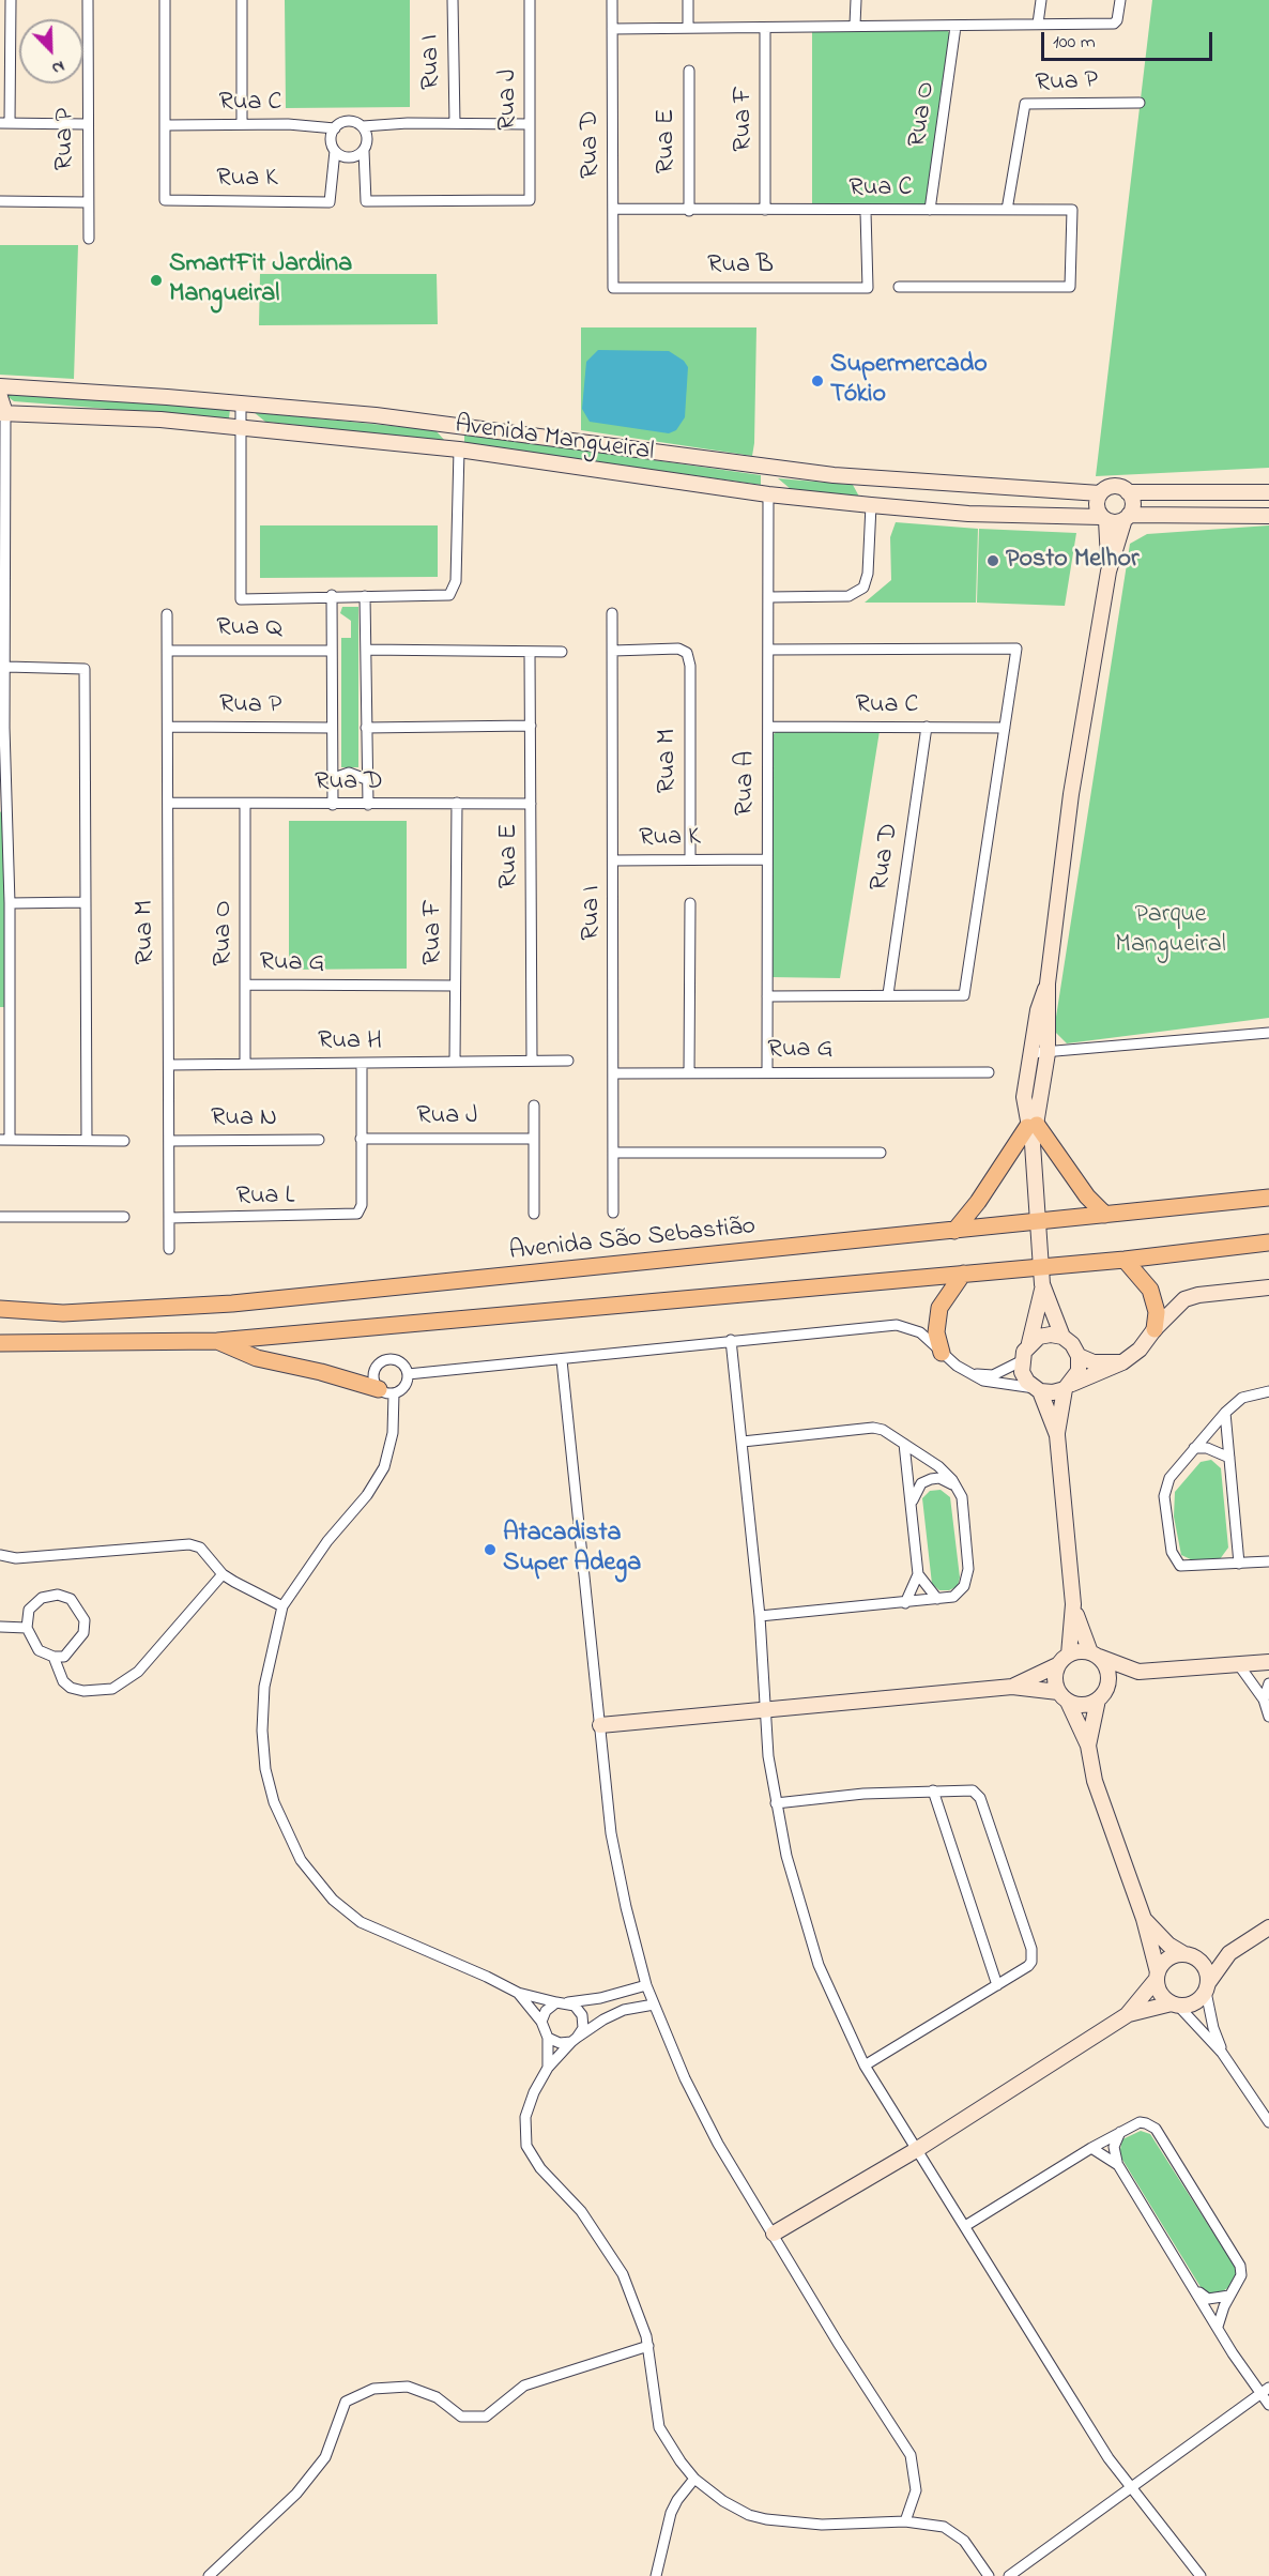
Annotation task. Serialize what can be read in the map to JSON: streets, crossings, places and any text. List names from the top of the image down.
{
  "streets": {
    "main road": ["Avenida São Sebastião"],
    "street": [
      "Rua I",
      "Rua P",
      "Rua J",
      "Rua C",
      "Rua O",
      "Rua F",
      "Rua E",
      "Rua D",
      "Rua K",
      "Rua B",
      "Avenida Mangueiral",
      "Rua Q",
      "Rua M",
      "Rua A",
      "Rua G",
      "Rua H",
      "Rua N",
      "Rua L"
    ]
  },
  "crossings": [
    ["Rua I", "Rua K"],
    ["Rua I", "Rua M"],
    ["Rua I", "Rua G"],
    ["Rua P", "Rua C"],
    ["Rua P", "Rua M"],
    ["Rua J", "Rua C"],
    ["Rua J", "Rua K"],
    ["Rua J", "Rua L"],
    ["Rua C", "Rua O"],
    ["Rua C", "Rua F"],
    ["Rua C", "Rua E"],
    ["Rua C", "Rua D"],
    ["Rua C", "Rua K"],
    ["Rua C", "Rua B"],
    ["Rua C", "Rua A"],
    ["Rua O", "Rua D"],
    ["Rua O", "Rua G"],
    ["Rua O", "Rua H"],
    ["Rua F", "Rua D"],
    ["Rua F", "Rua G"],
    ["Rua F", "Rua H"],
    ["Rua E", "Rua D"],
    ["Rua E", "Rua H"],
    ["Rua D", "Rua B"],
    ["Rua D", "Rua M"],
    ["Rua K", "Rua M"],
    ["Rua K", "Rua A"],
    ["Avenida Mangueiral", "Rua A"],
    ["Rua Q", "Rua M"],
    ["Rua M", "Rua H"],
    ["Rua M", "Rua N"],
    ["Rua M", "Rua L"],
    ["Rua A", "Rua G"]
  ],
  "parks": ["Parque Mangueiral"],
  "places": [
    "SmartFit Jardina Mangueiral",
    "Supermercado Tókio",
    "Posto Melhor",
    "Atacadista Super Adega"
  ],
  "scale_bar": "100 m",
  "north": "bottom right"
}
